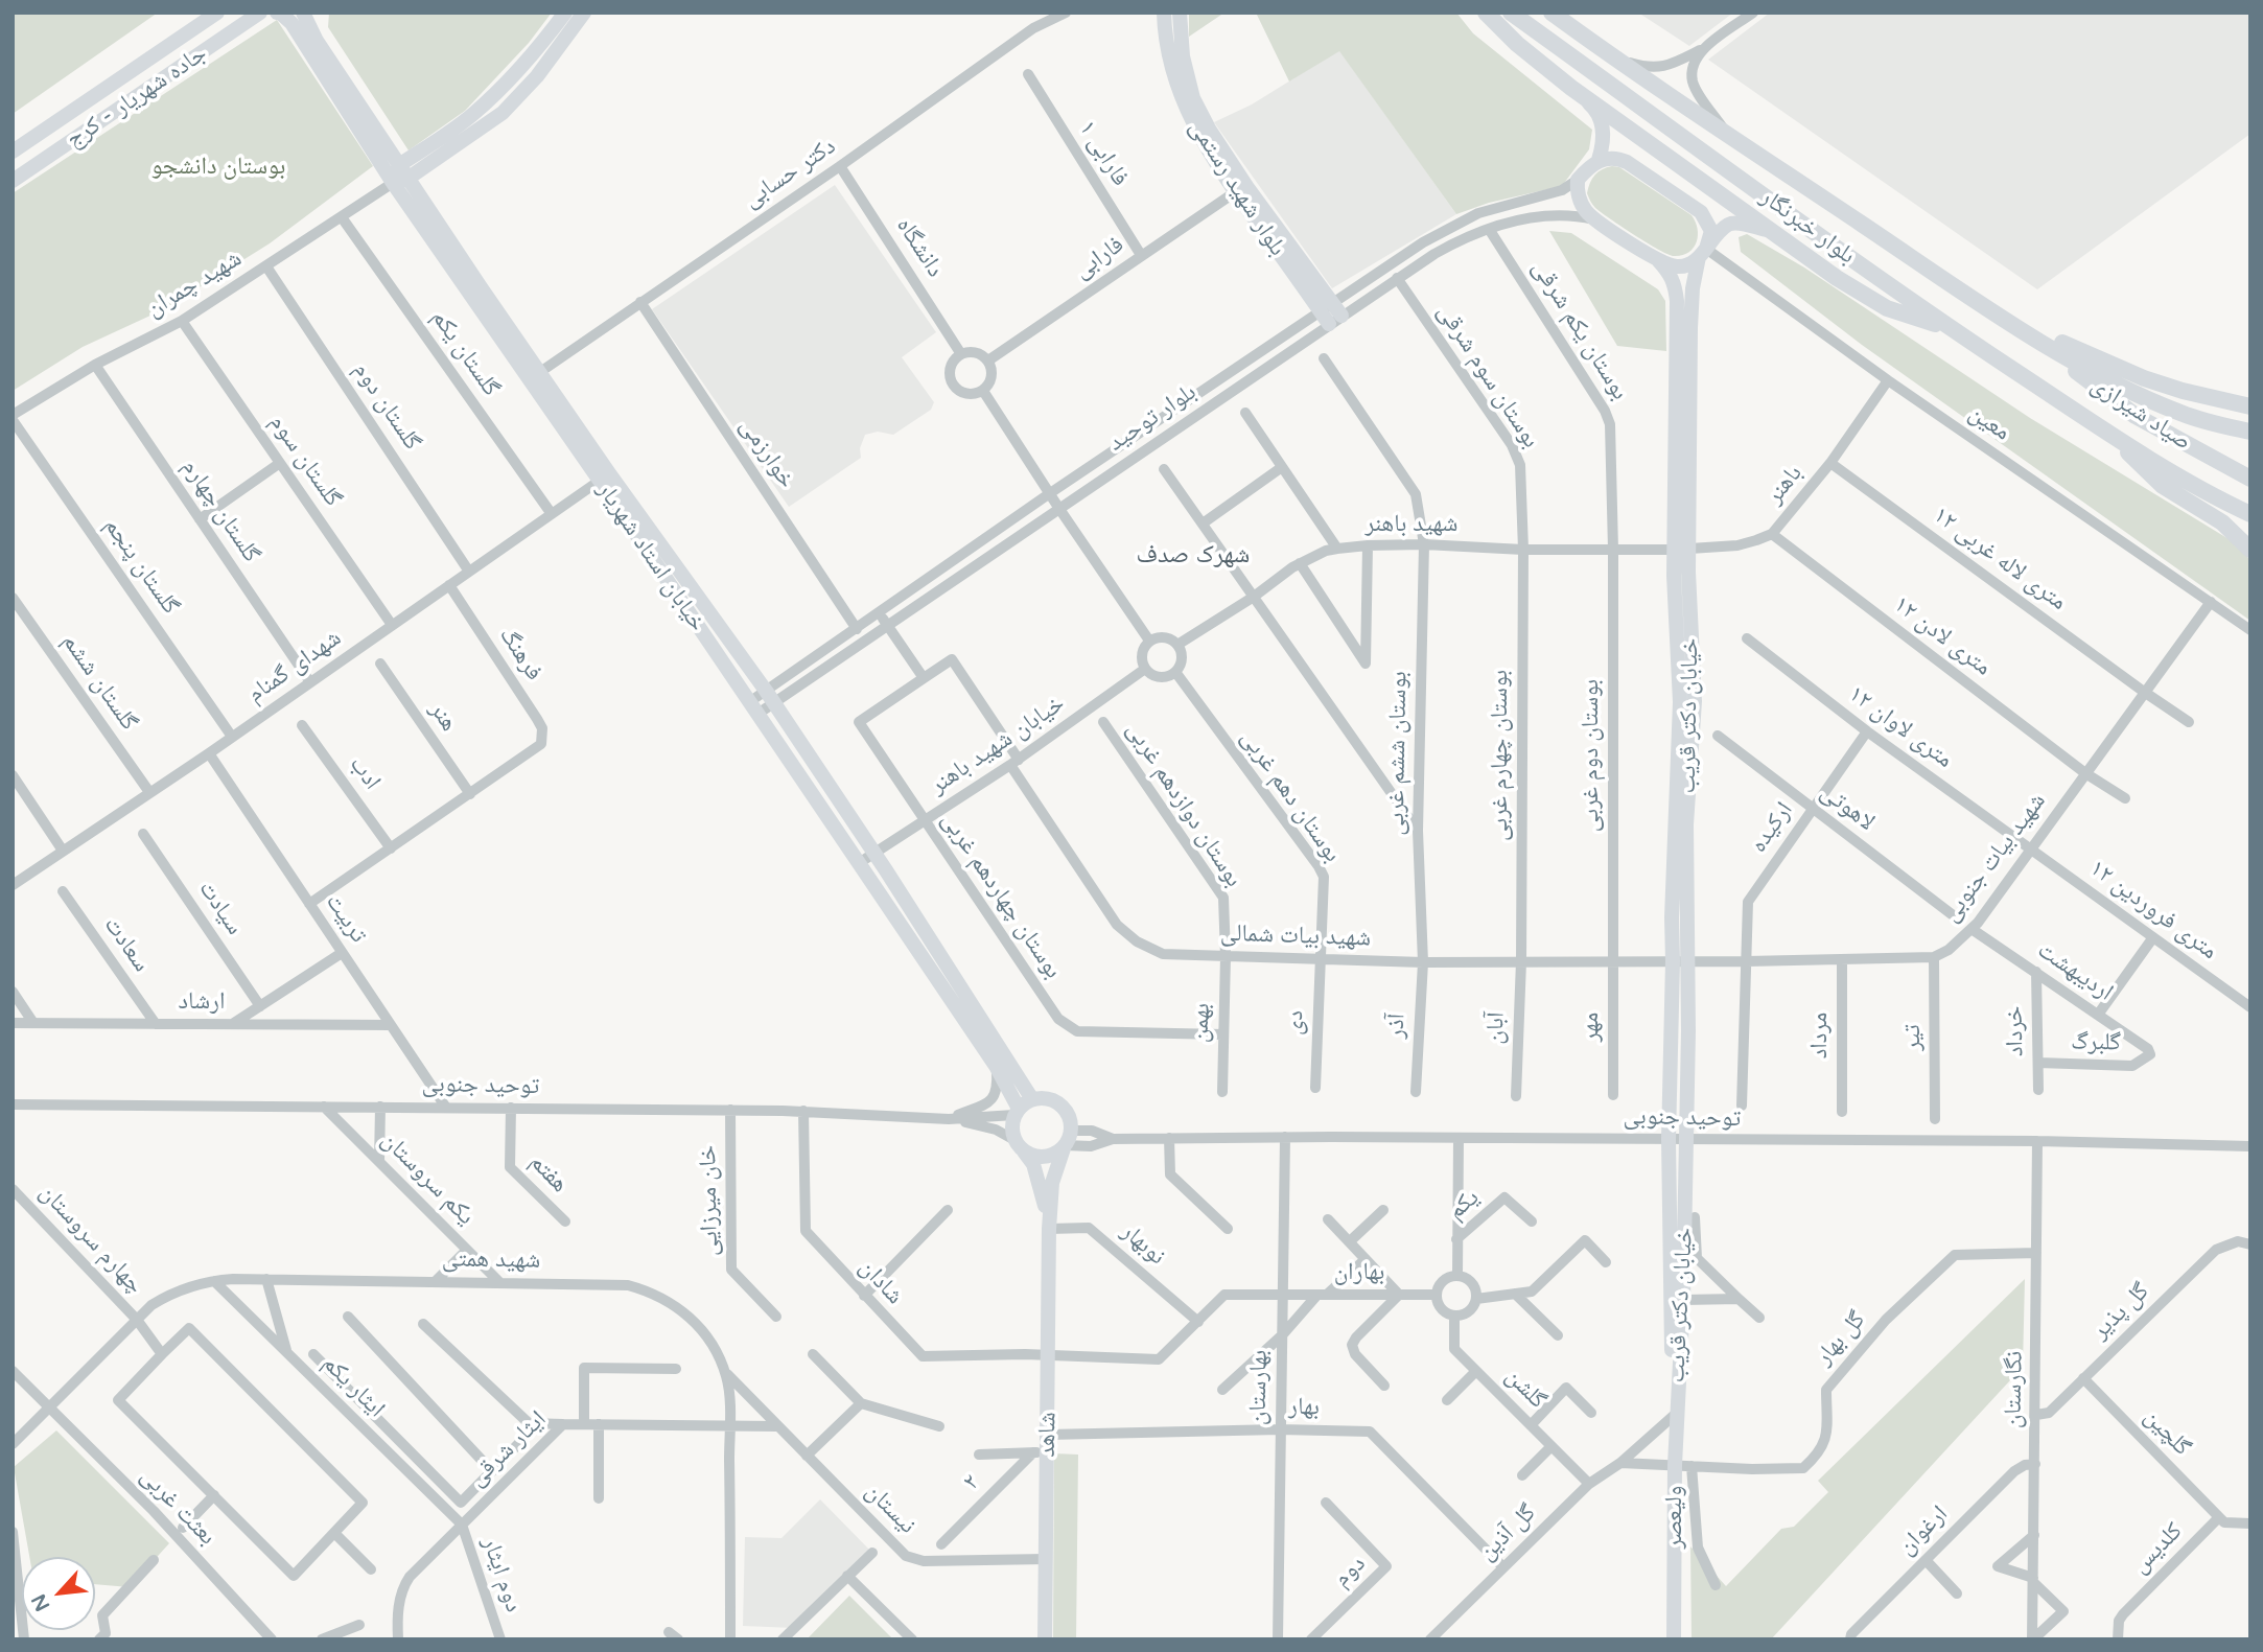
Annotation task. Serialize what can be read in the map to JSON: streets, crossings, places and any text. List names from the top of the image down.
{
  "streets": {
    "highway": ["بلوار خبرنگار", "صیاد شیرازی"],
    "main road": [
      "جاده شهریار - کرج",
      "بلوار شهید رستمی",
      "خیابان استاد شهریار",
      "خیابان دکتر قریب",
      "شاهد",
      "ولیعصر"
    ],
    "street": [
      "فارابی ۱",
      "دکتر حسابی",
      "دانشگاه",
      "فارابی",
      "شهید چمران",
      "بوستان یکم شرقی",
      "گلستان یکم",
      "بوستان سوم شرقی",
      "گلستان دوم",
      "بلوار توحید",
      "معین",
      "خوارزمی",
      "گلستان سوم",
      "باهنر",
      "گلستان چهارم",
      "شهید باهنر",
      "۱۲ متری لاله غربی",
      "گلستان پنجم",
      "۱۲ متری لادن",
      "فرهنگ",
      "شهدای گمنام",
      "گلستان ششم",
      "هنر",
      "۱۲ متری لاوان",
      "خیابان شهید باهنر",
      "بوستان ششم غربی",
      "بوستان چهارم غربی",
      "بوستان دوم غربی",
      "ادب",
      "بوستان دهم غربی",
      "بوستان دوازدهم غربی",
      "لاهوتی",
      "ارکیده",
      "شهید بیات جنوبی",
      "بوستان چهاردهم غربی",
      "سیادت",
      "۱۲ متری فروردین",
      "تربیت",
      "شهید بیات شمالی",
      "سعادت",
      "اردیبهشت",
      "ارشاد",
      "بهمن",
      "دی",
      "آذر",
      "مهر",
      "آبان",
      "خرداد",
      "مرداد",
      "تیر",
      "گلبرگ",
      "توحید جنوبی",
      "هفتم",
      "یکم سروستان",
      "خان میرزایی",
      "یکم",
      "چهارم سروستان",
      "نوبهار",
      "شهید همتی",
      "بهاران",
      "شادان",
      "گل پذیر",
      "گل بهار",
      "ایثار یکم",
      "بهارستان",
      "گلشن",
      "نگارستان",
      "بهار",
      "گلچین",
      "ایثار شرقی",
      "۲",
      "بعثت غربی",
      "نيستان",
      "ارغوان",
      "گل آذین",
      "کلدیس",
      "دوم",
      "دوم ایثار"
    ]
  },
  "crossings": [
    ["فارابی ۱", "فارابی"],
    ["دکتر حسابی", "دانشگاه"],
    ["دکتر حسابی", "خوارزمی"],
    ["دکتر حسابی", "خیابان استاد شهریار"],
    ["بلوار شهید رستمی", "فارابی"],
    ["بلوار شهید رستمی", "بلوار توحید"],
    ["بلوار خبرنگار", "صیاد شیرازی"],
    ["دانشگاه", "فارابی"],
    ["شهید چمران", "گلستان یکم"],
    ["شهید چمران", "گلستان دوم"],
    ["شهید چمران", "گلستان سوم"],
    ["شهید چمران", "گلستان چهارم"],
    ["شهید چمران", "خیابان استاد شهریار"],
    ["بوستان یکم شرقی", "بلوار توحید"],
    ["بوستان یکم شرقی", "شهید باهنر"],
    ["بوستان یکم شرقی", "بوستان دوم غربی"],
    ["گلستان یکم", "شهدای گمنام"],
    ["بوستان سوم شرقی", "بلوار توحید"],
    ["بوستان سوم شرقی", "شهید باهنر"],
    ["بوستان سوم شرقی", "بوستان چهارم غربی"],
    ["گلستان دوم", "شهدای گمنام"],
    ["بلوار توحید", "خوارزمی"],
    ["بلوار توحید", "خیابان استاد شهریار"],
    ["معین", "باهنر"],
    ["معین", "خیابان دکتر قریب"],
    ["معین", "شهید بیات جنوبی"],
    ["گلستان سوم", "شهدای گمنام"],
    ["باهنر", "شهید باهنر"],
    ["باهنر", "۱۲ متری لاله غربی"],
    ["باهنر", "۱۲ متری لادن"],
    ["باهنر", "خیابان دکتر قریب"],
    ["گلستان چهارم", "شهدای گمنام"],
    ["شهید باهنر", "خیابان دکتر قریب"],
    ["شهید باهنر", "خیابان شهید باهنر"],
    ["شهید باهنر", "بوستان ششم غربی"],
    ["شهید باهنر", "بوستان چهارم غربی"],
    ["شهید باهنر", "بوستان دوم غربی"],
    ["شهید باهنر", "بوستان دهم غربی"],
    ["خیابان استاد شهریار", "شهدای گمنام"],
    ["خیابان استاد شهریار", "خیابان شهید باهنر"],
    ["خیابان استاد شهریار", "توحید جنوبی"],
    ["۱۲ متری لاله غربی", "شهید بیات جنوبی"],
    ["گلستان پنجم", "شهدای گمنام"],
    ["۱۲ متری لادن", "شهید بیات جنوبی"],
    ["فرهنگ", "شهدای گمنام"],
    ["فرهنگ", "هنر"],
    ["شهدای گمنام", "گلستان ششم"],
    ["شهدای گمنام", "تربیت"],
    ["خیابان دکتر قریب", "شهید بیات شمالی"],
    ["خیابان دکتر قریب", "توحید جنوبی"],
    ["خیابان دکتر قریب", "ولیعصر"],
    ["۱۲ متری لاوان", "ارکیده"],
    ["۱۲ متری لاوان", "شهید بیات جنوبی"],
    ["۱۲ متری لاوان", "۱۲ متری فروردین"],
    ["خیابان شهید باهنر", "بوستان دهم غربی"],
    ["خیابان شهید باهنر", "بوستان چهاردهم غربی"],
    ["خیابان شهید باهنر", "شهید بیات شمالی"],
    ["بوستان ششم غربی", "شهید بیات شمالی"],
    ["بوستان ششم غربی", "آذر"],
    ["بوستان چهارم غربی", "شهید بیات شمالی"],
    ["بوستان چهارم غربی", "آبان"],
    ["بوستان دوم غربی", "شهید بیات شمالی"],
    ["بوستان دوم غربی", "مهر"],
    ["بوستان دهم غربی", "شهید بیات شمالی"],
    ["بوستان دهم غربی", "دی"],
    ["بوستان دوازدهم غربی", "شهید بیات شمالی"],
    ["بوستان دوازدهم غربی", "بهمن"],
    ["لاهوتی", "ارکیده"],
    ["شهید بیات جنوبی", "۱۲ متری فروردین"],
    ["شهید بیات جنوبی", "اردیبهشت"],
    ["شهید بیات جنوبی", "تیر"],
    ["بوستان چهاردهم غربی", "شهید بیات شمالی"],
    ["بوستان چهاردهم غربی", "بهمن"],
    ["تربیت", "ارشاد"],
    ["تربیت", "توحید جنوبی"],
    ["شهید بیات شمالی", "بهمن"],
    ["شهید بیات شمالی", "دی"],
    ["شهید بیات شمالی", "آذر"],
    ["شهید بیات شمالی", "مهر"],
    ["شهید بیات شمالی", "آبان"],
    ["سعادت", "ارشاد"],
    ["اردیبهشت", "خرداد"],
    ["اردیبهشت", "گلبرگ"],
    ["خرداد", "گلبرگ"],
    ["توحید جنوبی", "هفتم"],
    ["توحید جنوبی", "یکم سروستان"],
    ["توحید جنوبی", "خان میرزایی"],
    ["توحید جنوبی", "شادان"],
    ["توحید جنوبی", "بهارستان"],
    ["توحید جنوبی", "نگارستان"],
    ["یکم سروستان", "شهید همتی"],
    ["چهارم سروستان", "شهید همتی"],
    ["نوبهار", "بهاران"],
    ["نوبهار", "شادان"],
    ["نوبهار", "شاهد"],
    ["شهید همتی", "ایثار یکم"],
    ["شهید همتی", "ایثار شرقی"],
    ["شهید همتی", "بعثت غربی"],
    ["شهید همتی", "نيستان"],
    ["بهاران", "شادان"],
    ["بهاران", "بهارستان"],
    ["بهاران", "گلشن"],
    ["شادان", "شاهد"],
    ["گل پذیر", "نگارستان"],
    ["گل پذیر", "گلچین"],
    ["گل بهار", "نگارستان"],
    ["گل بهار", "ولیعصر"],
    ["ایثار یکم", "ایثار شرقی"],
    ["ایثار یکم", "دوم ایثار"],
    ["بهارستان", "بهار"],
    ["گلشن", "گل آذین"],
    ["نگارستان", "ارغوان"],
    ["بهار", "شاهد"],
    ["بهار", "گل آذین"],
    ["گلچین", "کلدیس"],
    ["شاهد", "۲"],
    ["شاهد", "نيستان"],
    ["ایثار شرقی", "دوم ایثار"],
    ["ولیعصر", "گل آذین"]
  ],
  "districts": ["شهرک صدف"],
  "parks": ["بوستان دانشجو"],
  "north": "bottom left"
}
